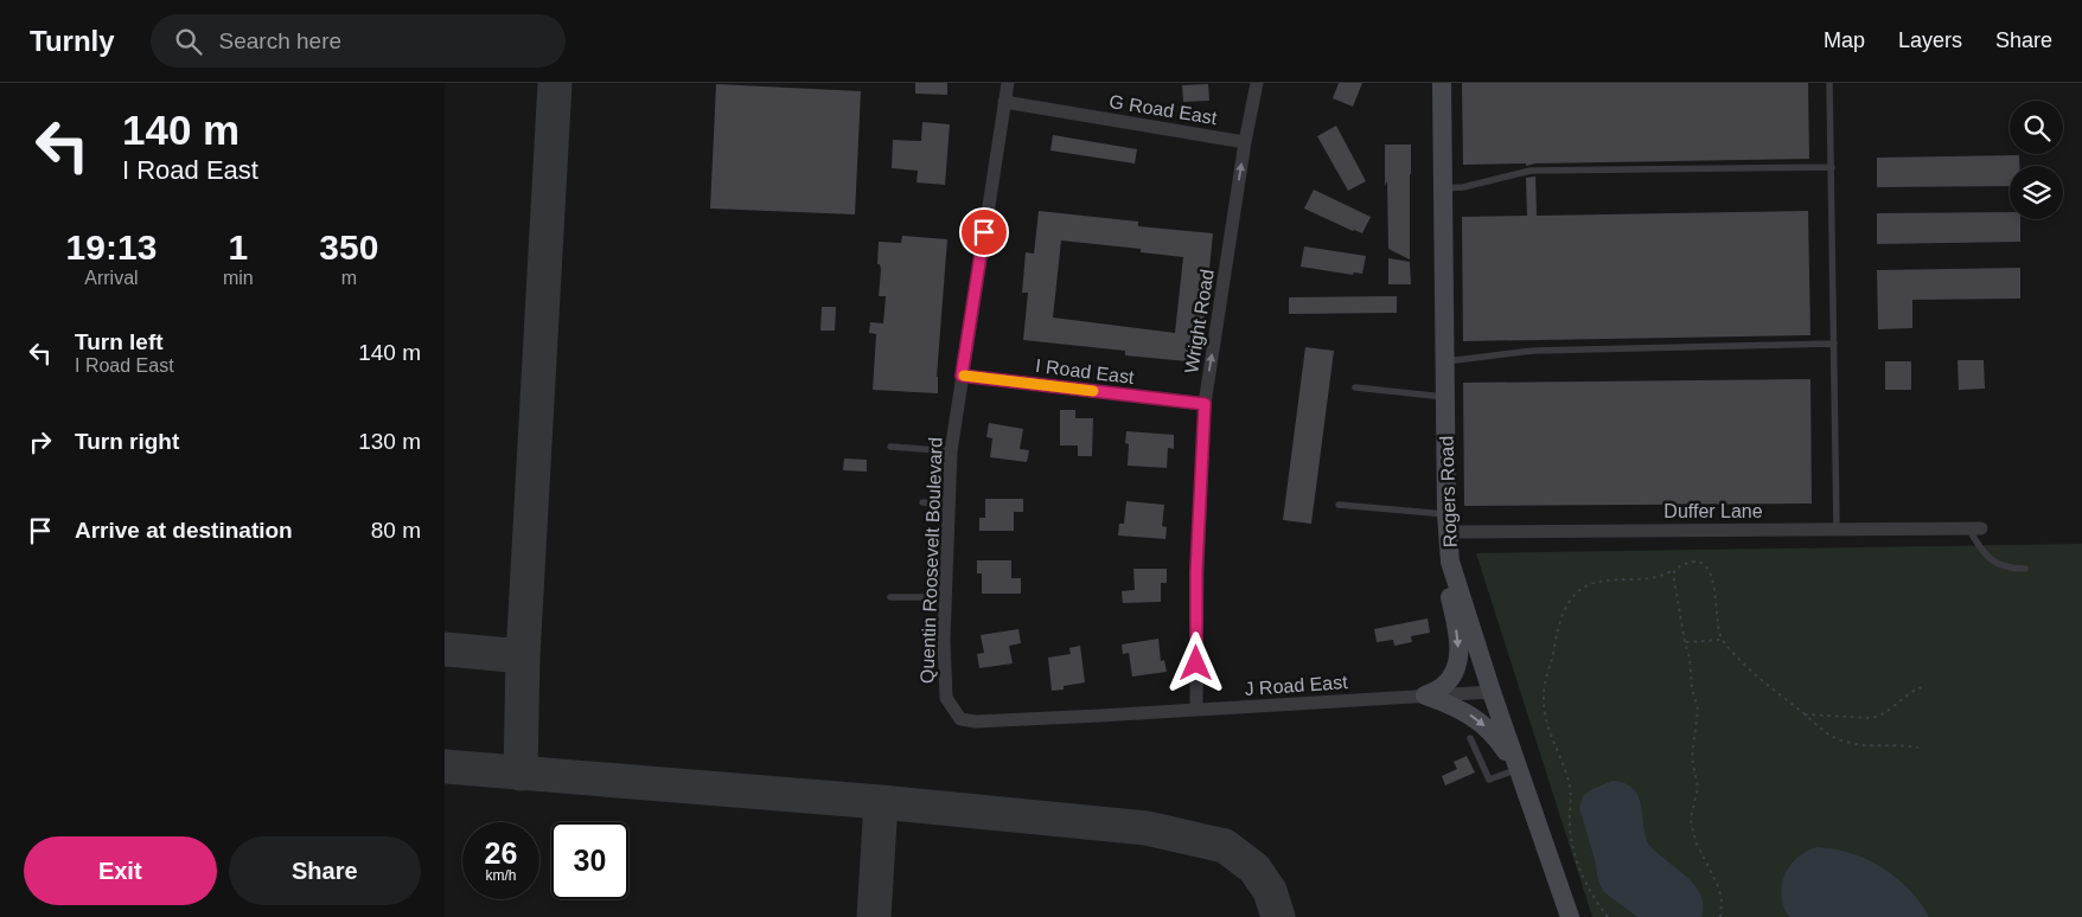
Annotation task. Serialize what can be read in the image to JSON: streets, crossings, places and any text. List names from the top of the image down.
{
  "streets": {
    "street": [
      "G Road East",
      "Wright Road",
      "I Road East",
      "Rogers Road",
      "Duffer Lane",
      "Quentin Roosevelt Boulevard",
      "J Road East"
    ]
  },
  "crossings": [
    ["G Road East", "Wright Road"],
    ["G Road East", "Quentin Roosevelt Boulevard"],
    ["Wright Road", "I Road East"],
    ["Wright Road", "J Road East"],
    ["I Road East", "Quentin Roosevelt Boulevard"],
    ["Rogers Road", "Duffer Lane"],
    ["Rogers Road", "J Road East"],
    ["Quentin Roosevelt Boulevard", "J Road East"]
  ],
  "one_way": ["Wright Road"],
  "page": {
    "header": "Turnly",
    "search": "Search here",
    "nav": ["Map", "Layers", "Share"],
    "turn": ["140 m", "I Road East"],
    "eta": [
      "19:13",
      "Arrival",
      "1",
      "min",
      "350",
      "m"
    ],
    "list": [
      {
        "name": "Turn left",
        "note": "I Road East",
        "value": "140 m"
      },
      {
        "name": "Turn right",
        "value": "130 m"
      },
      {
        "name": "Arrive at destination",
        "value": "80 m"
      }
    ],
    "speed": "26 km/h",
    "limit": "30",
    "buttons": ["Exit", "Share"]
  }
}
